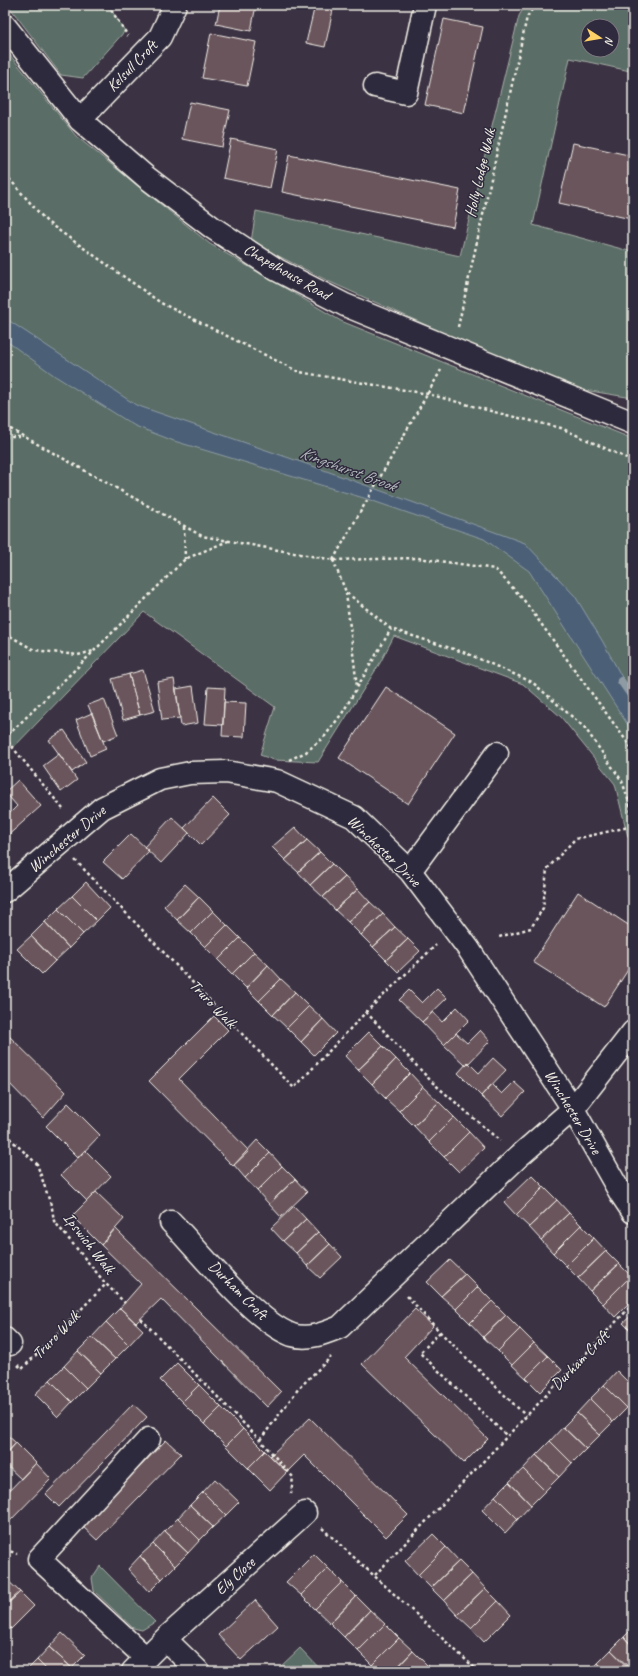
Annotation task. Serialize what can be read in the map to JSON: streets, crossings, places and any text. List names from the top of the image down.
{
  "streets": {
    "street": [
      "Kelsull Croft",
      "Chapelhouse Road",
      "Winchester Drive",
      "Durham Croft",
      "Ely Close"
    ],
    "path": ["Holly Lodge Walk", "Truro Walk", "Ipswich Walk"]
  },
  "crossings": [
    ["Kelsull Croft", "Chapelhouse Road"],
    ["Holly Lodge Walk", "Chapelhouse Road"],
    ["Winchester Drive", "Truro Walk"],
    ["Winchester Drive", "Durham Croft"],
    ["Truro Walk", "Ipswich Walk"]
  ],
  "water": ["Kingshurst Brook"],
  "north": "right"
}
